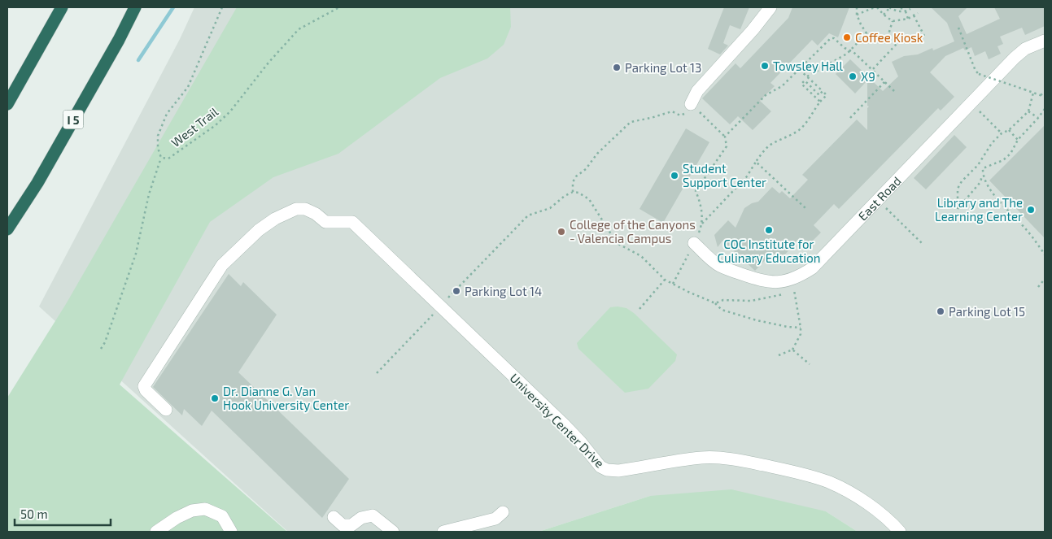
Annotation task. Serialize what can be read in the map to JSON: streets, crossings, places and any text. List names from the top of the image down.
{
  "streets": {
    "highway": ["I 5"],
    "street": ["East Road", "University Center Drive"],
    "path": ["West Trail"]
  },
  "places": [
    "Coffee Kiosk",
    "Towsley Hall",
    "Parking Lot 13",
    "X9",
    "Student Support Center",
    "Library and The Learning Center",
    "COC Institute for Culinary Education",
    "College of the Canyons - Valencia Campus",
    "Parking Lot 14",
    "Parking Lot 15",
    "Dr. Dianne G. Van Hook University Center"
  ],
  "scale_bar": "50 m"
}
